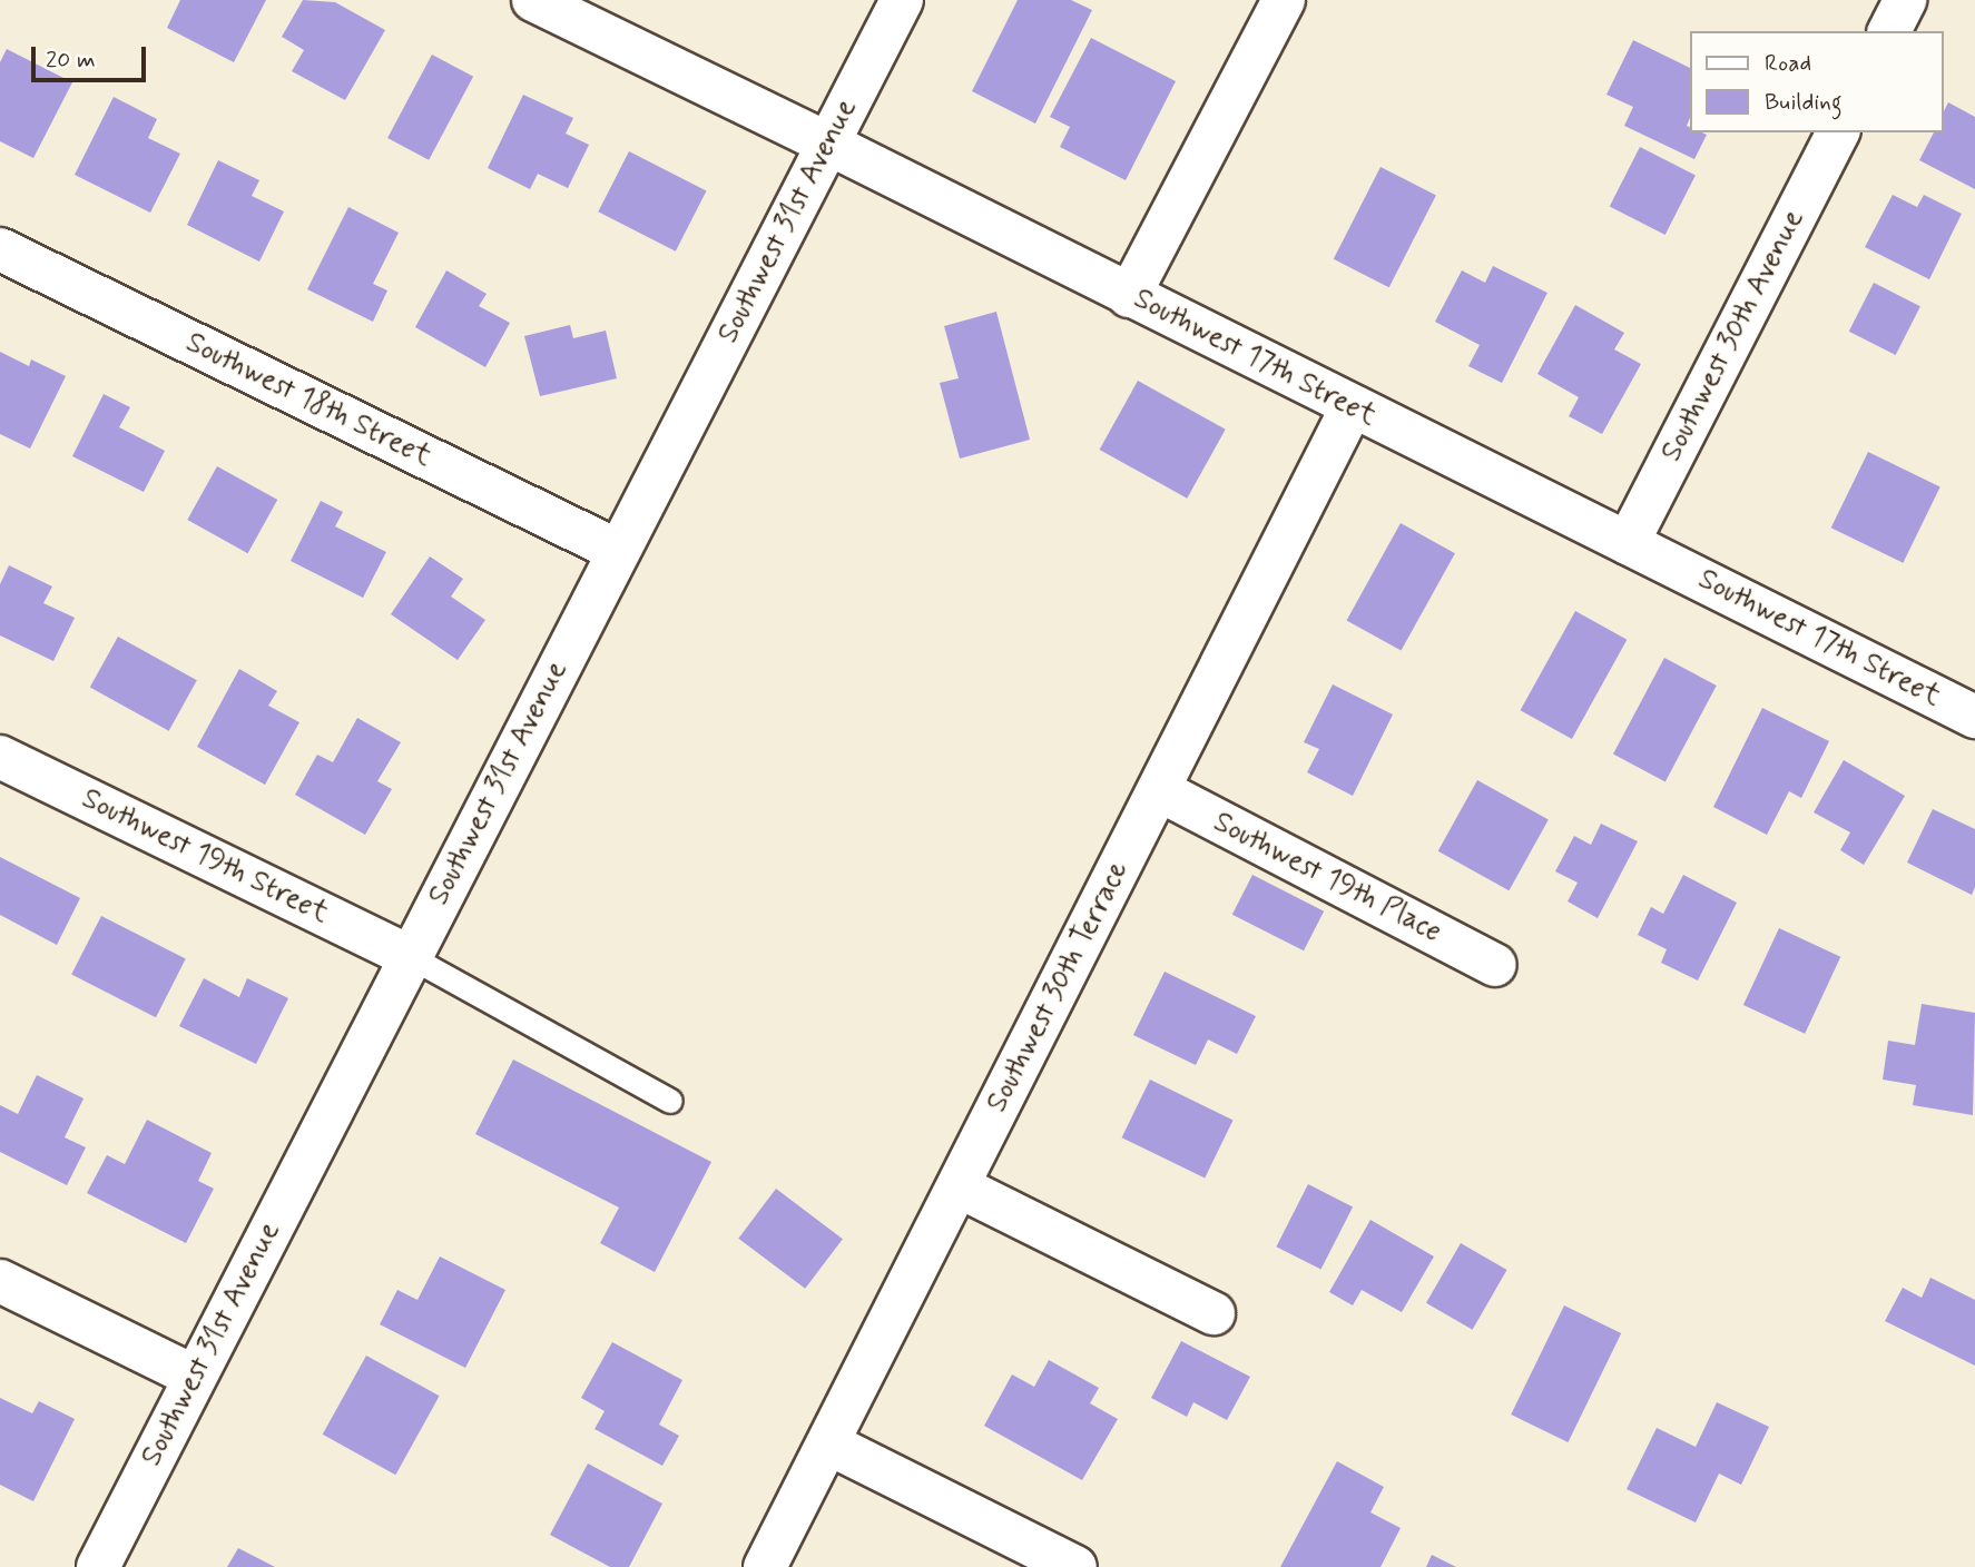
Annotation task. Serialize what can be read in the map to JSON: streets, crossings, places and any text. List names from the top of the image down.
{
  "streets": {
    "street": [
      "Southwest 31st Avenue",
      "Southwest 30th Avenue",
      "Southwest 17th Street",
      "Southwest 18th Street",
      "Southwest 19th Street",
      "Southwest 19th Place",
      "Southwest 30th Terrace"
    ]
  },
  "crossings": [
    ["Southwest 31st Avenue", "Southwest 17th Street"],
    ["Southwest 31st Avenue", "Southwest 18th Street"],
    ["Southwest 31st Avenue", "Southwest 19th Street"],
    ["Southwest 30th Avenue", "Southwest 17th Street"],
    ["Southwest 17th Street", "Southwest 30th Terrace"],
    ["Southwest 19th Place", "Southwest 30th Terrace"]
  ],
  "legend": ["Road", "Building"],
  "scale_bar": "20 m"
}
